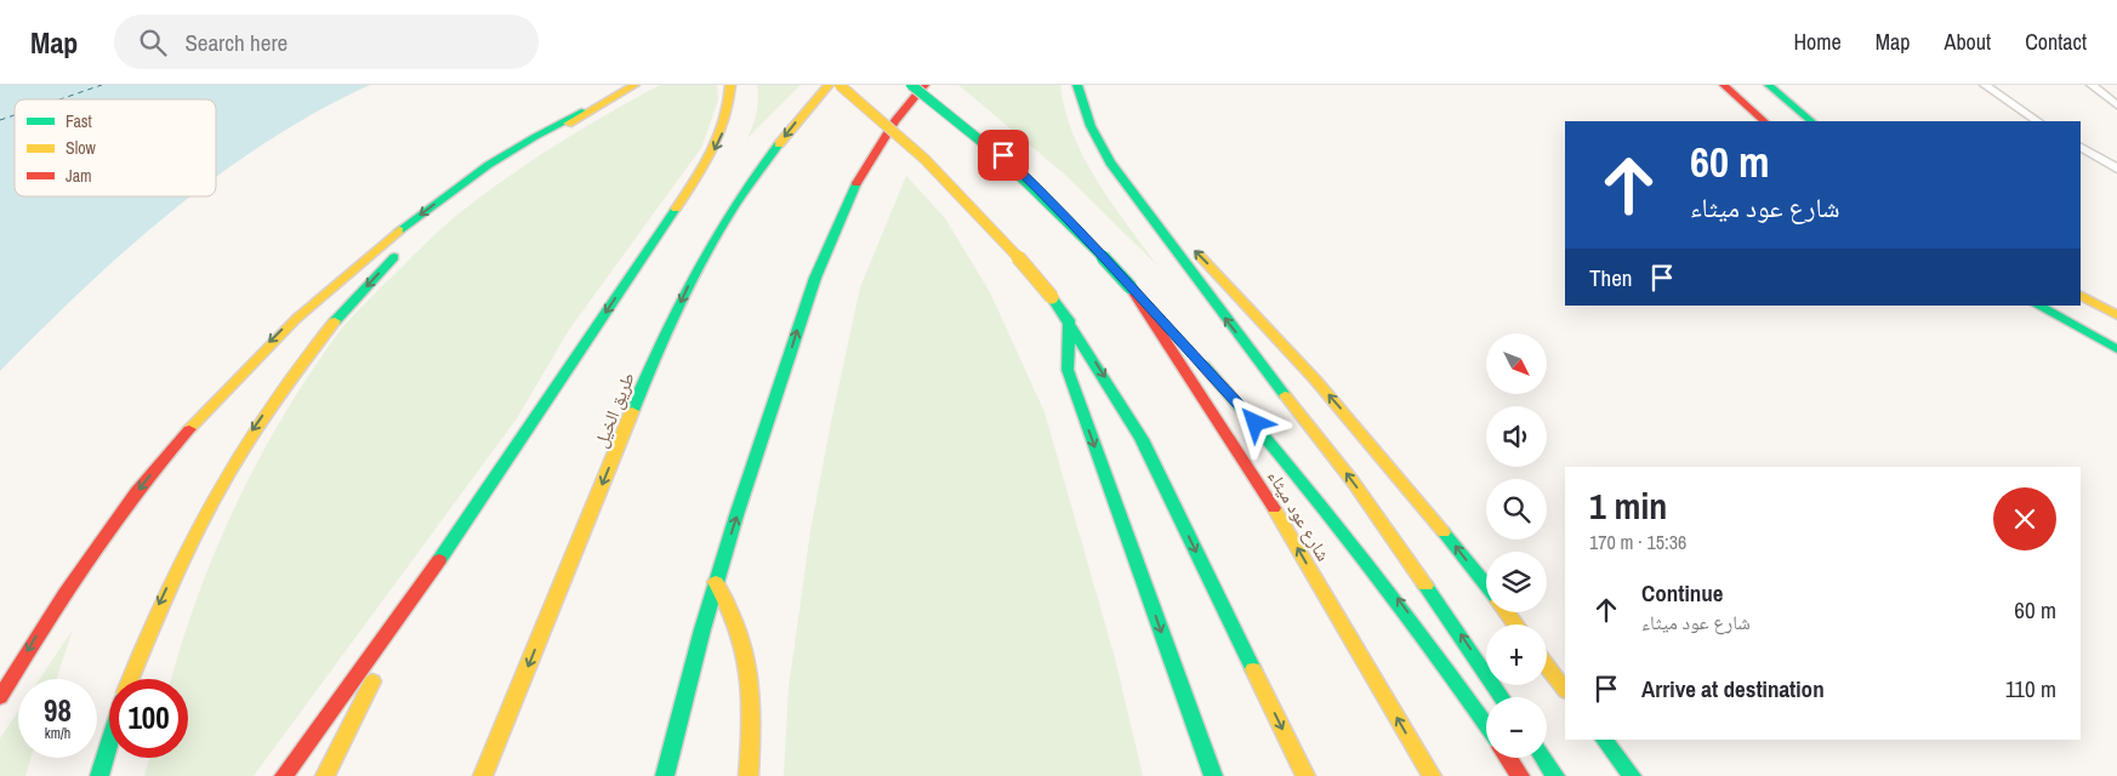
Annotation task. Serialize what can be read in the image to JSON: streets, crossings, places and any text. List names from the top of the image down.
{
  "streets": {
    "main road": ["طريق الخيل", "شارع عود ميثاء"]
  },
  "legend": ["Fast", "Slow", "Jam"],
  "north": "bottom right",
  "page": {
    "header": "Map",
    "search": "Search here",
    "nav": [
      "Home",
      "Map",
      "About",
      "Contact"
    ],
    "turn": ["60 m", "شارع عود ميثاء"],
    "then": "Then",
    "map_buttons": ["+", "−"],
    "heading": ["1 min", "170 m · 15:36"],
    "list": [
      {
        "name": "Continue",
        "note": "شارع عود ميثاء",
        "value": "60 m"
      },
      {
        "name": "Arrive at destination",
        "value": "110 m"
      }
    ],
    "speed": "98 km/h",
    "limit": "100"
  }
}
